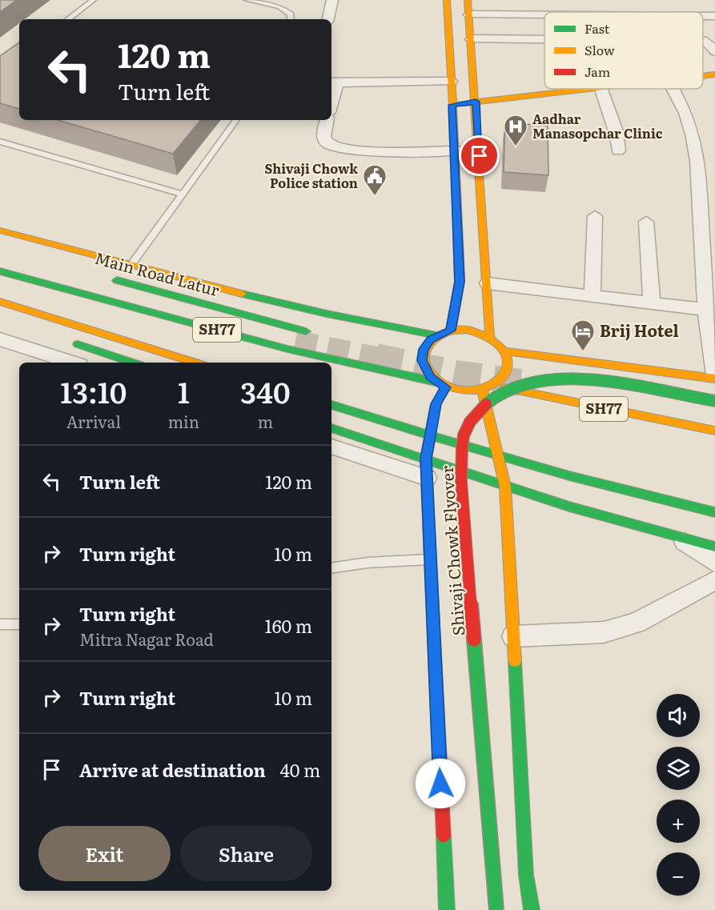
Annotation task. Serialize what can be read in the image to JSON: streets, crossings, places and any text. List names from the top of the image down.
{
  "streets": {
    "main road": ["Main Road Latur", "SH77", "Shivaji Chowk Flyover"]
  },
  "places": {
    "hospital": ["Aadhar Manasopchar Clinic"],
    "public building": ["Shivaji Chowk Police station"],
    "hotel": ["Brij Hotel"]
  },
  "legend": ["Fast", "Slow", "Jam"],
  "page": {
    "turn": ["120 m", "Turn left"],
    "eta": [
      "13:10",
      "Arrival",
      "1",
      "min",
      "340",
      "m"
    ],
    "list": [
      {
        "name": "Turn left",
        "value": "120 m"
      },
      {
        "name": "Turn right",
        "value": "10 m"
      },
      {
        "name": "Turn right",
        "note": "Mitra Nagar Road",
        "value": "160 m"
      },
      {
        "name": "Turn right",
        "value": "10 m"
      },
      {
        "name": "Arrive at destination",
        "value": "40 m"
      }
    ],
    "map_buttons": ["+", "−"],
    "buttons": ["Exit", "Share"]
  }
}
